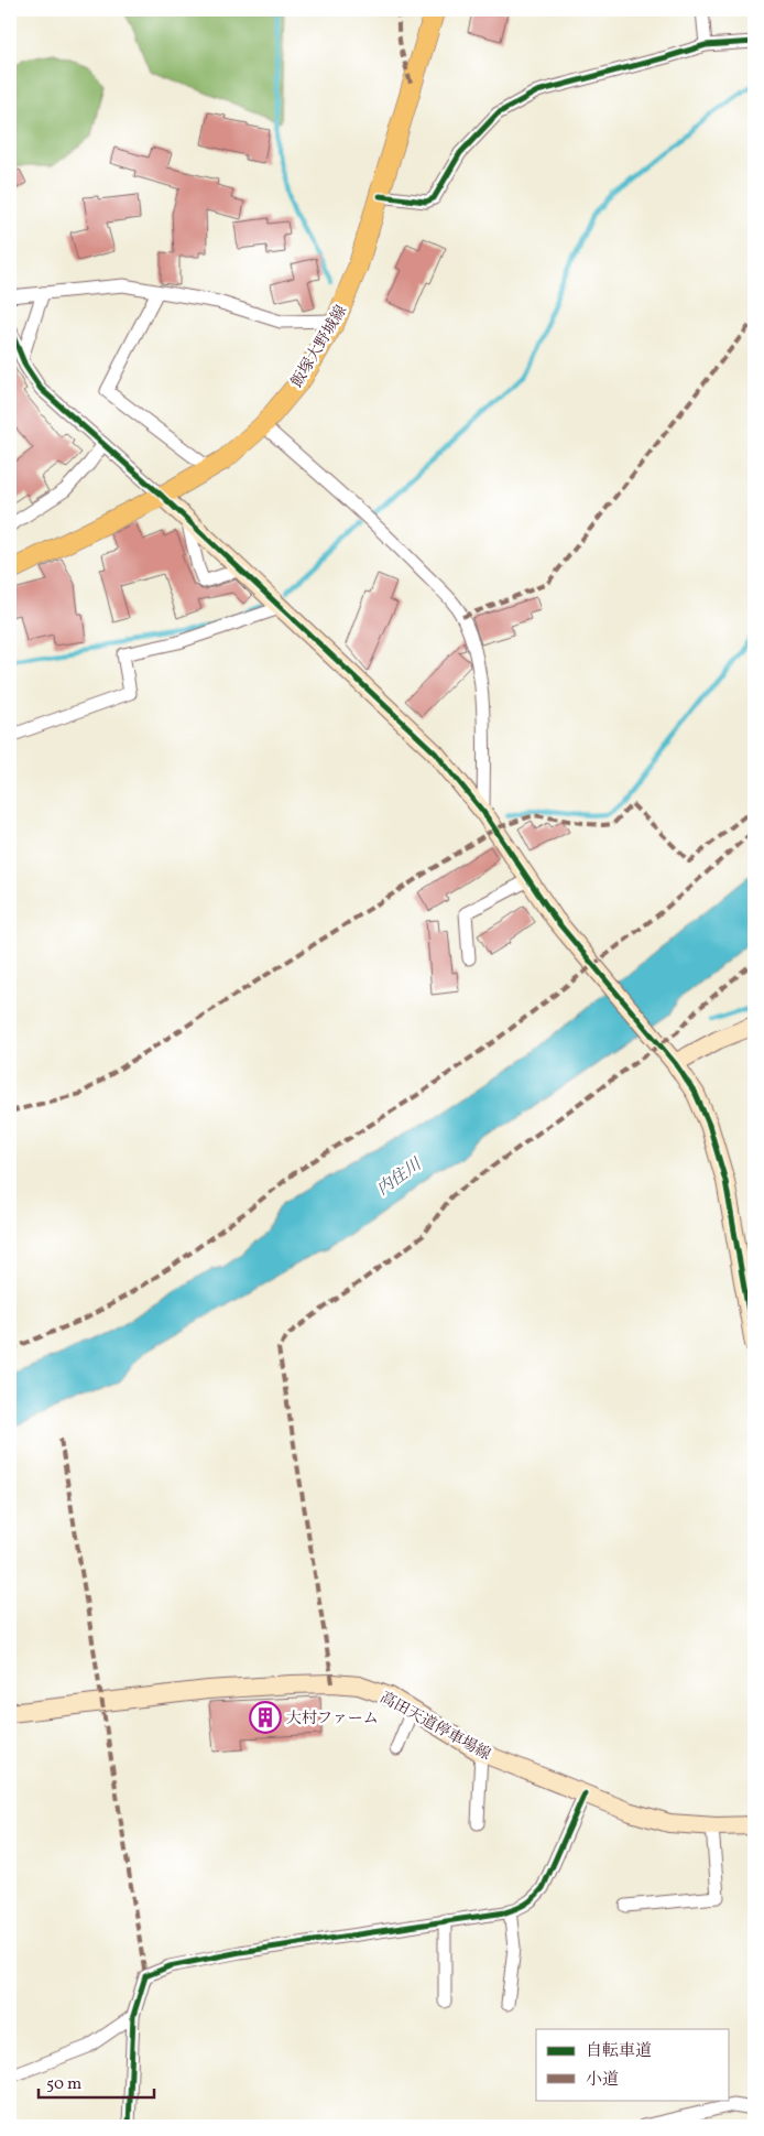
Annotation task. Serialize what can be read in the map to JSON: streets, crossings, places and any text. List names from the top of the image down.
{
  "streets": {
    "main road": ["飯塚大野城線"],
    "street": ["高田天道停車場線"]
  },
  "water": ["内住川"],
  "places": {
    "building": ["大村ファーム"]
  },
  "legend": ["自転車道", "小道"],
  "scale_bar": "50 m"
}
